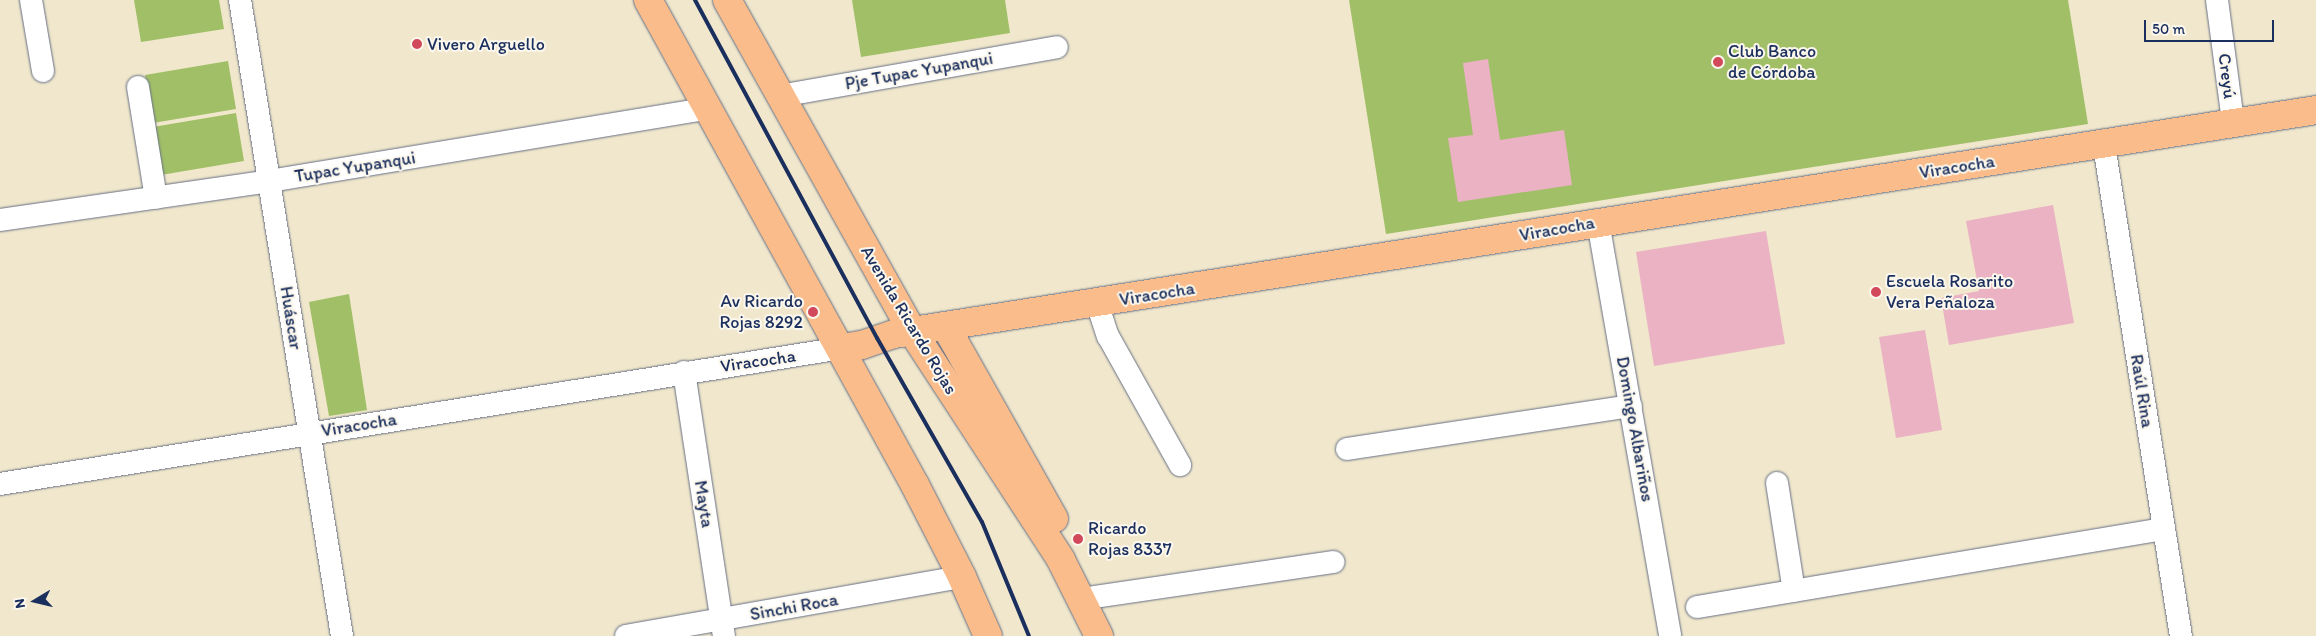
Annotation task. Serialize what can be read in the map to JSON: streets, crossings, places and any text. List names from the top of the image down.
{
  "streets": {
    "main road": ["Viracocha", "Avenida Ricardo Rojas"],
    "street": [
      "Pje Tupac Yupanqui",
      "Creyú",
      "Tupac Yupanqui",
      "Huáscar",
      "Raúl Rina",
      "Domingo Albariños",
      "Mayta",
      "Sinchi Roca"
    ]
  },
  "crossings": [
    ["Pje Tupac Yupanqui", "Avenida Ricardo Rojas"],
    ["Creyú", "Viracocha"],
    ["Tupac Yupanqui", "Huáscar"],
    ["Viracocha", "Huáscar"],
    ["Viracocha", "Avenida Ricardo Rojas"],
    ["Viracocha", "Raúl Rina"],
    ["Viracocha", "Domingo Albariños"],
    ["Viracocha", "Mayta"],
    ["Mayta", "Sinchi Roca"]
  ],
  "places": [
    "Vivero Arguello",
    "Club Banco de Córdoba",
    "Escuela Rosarito Vera Peñaloza",
    "Av Ricardo Rojas 8292",
    "Ricardo Rojas 8337"
  ],
  "scale_bar": "50 m",
  "north": "left"
}
